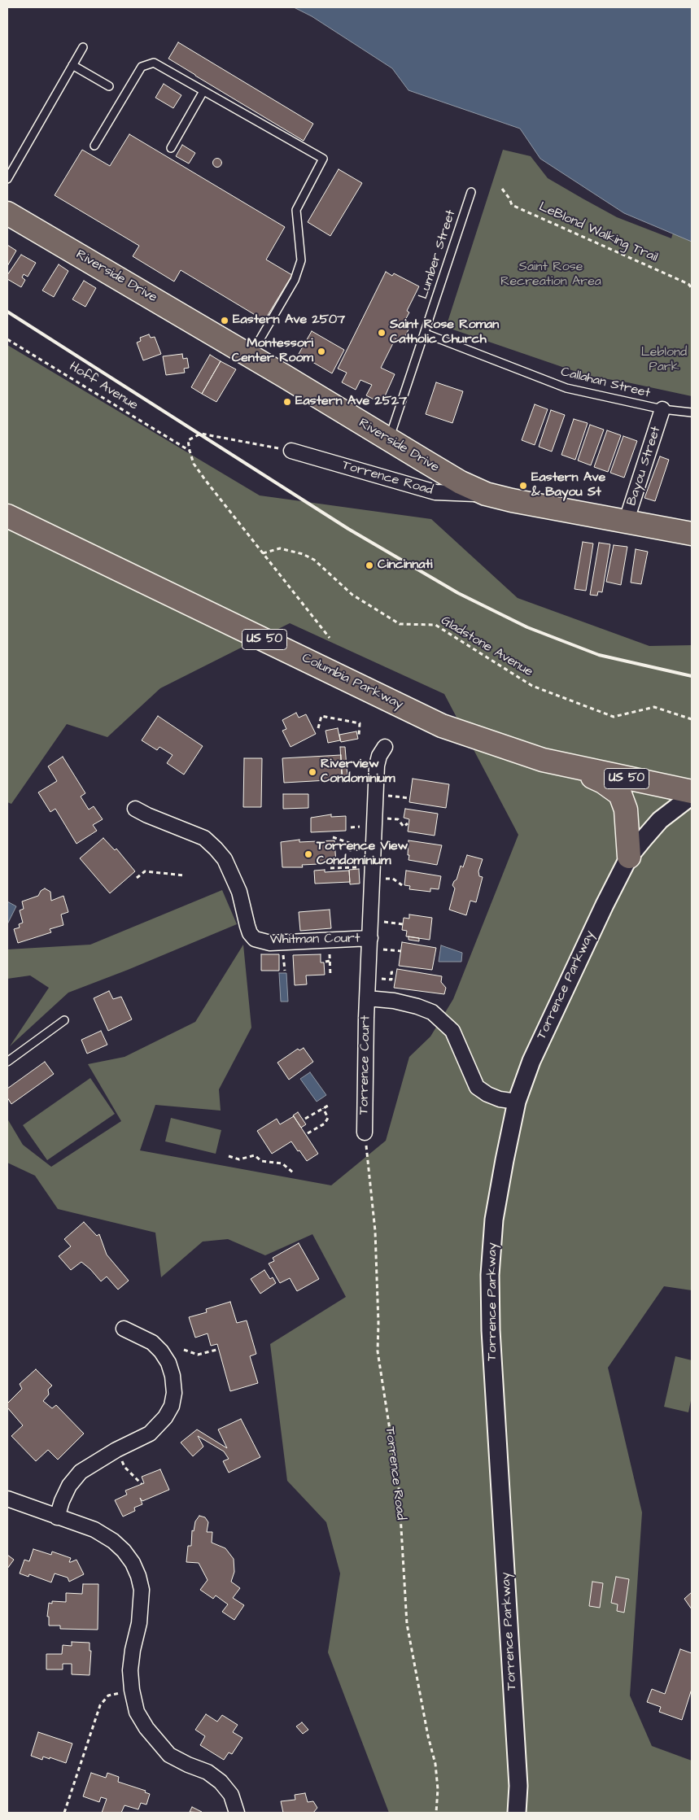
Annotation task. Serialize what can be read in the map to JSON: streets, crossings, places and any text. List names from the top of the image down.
{
  "streets": {
    "main road": ["Riverside Drive", "US 50", "Columbia Parkway"],
    "street": [
      "Bayou Street",
      "Torrence Road",
      "Whitman Court",
      "Torrence Parkway",
      "Torrence Court"
    ],
    "lane": ["Lumber Street", "Callahan Street"],
    "path": ["LeBlond Walking Trail", "Hoff Avenue", "Gladstone Avenue"]
  },
  "crossings": [
    ["Lumber Street", "Riverside Drive"],
    ["Lumber Street", "Callahan Street"],
    ["Riverside Drive", "Bayou Street"],
    ["Riverside Drive", "Torrence Road"],
    ["Callahan Street", "Bayou Street"],
    ["Torrence Road", "Torrence Court"],
    ["Whitman Court", "Torrence Court"],
    ["Torrence Parkway", "Torrence Court"]
  ],
  "parks": ["Saint Rose Recreation Area", "Leblond Park"],
  "places": [
    "Eastern Ave 2507",
    "Saint Rose Roman Catholic Church",
    "Montessori Center Room",
    "Eastern Ave 2527",
    "Eastern Ave & Bayou St",
    "Cincinnati",
    "Riverview Condominium",
    "Torrence View Condominium"
  ]
}
